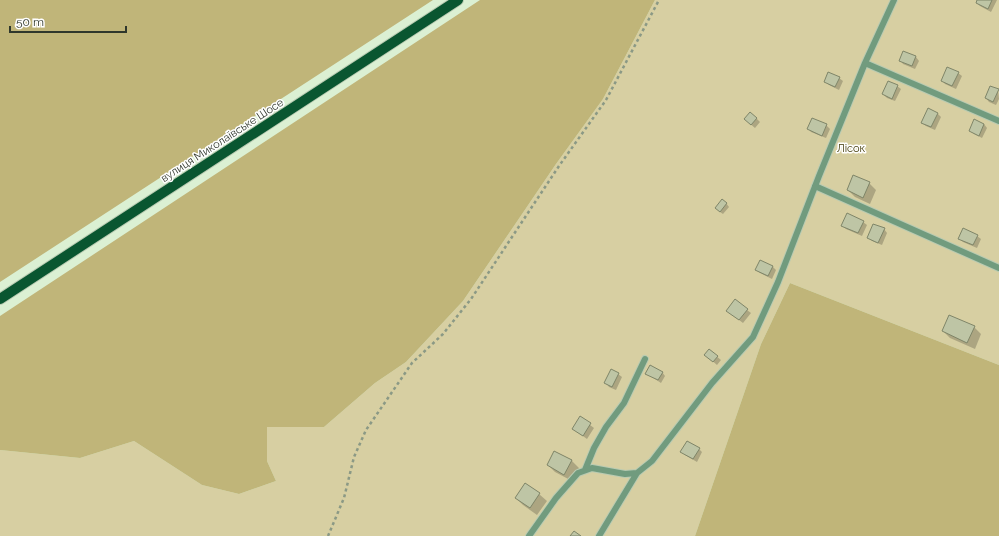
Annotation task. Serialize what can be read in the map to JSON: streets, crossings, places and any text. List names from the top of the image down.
{
  "streets": {
    "main road": ["вулиця Миколаївське Шосе"]
  },
  "parks": ["Лісок"],
  "scale_bar": "50 m"
}
